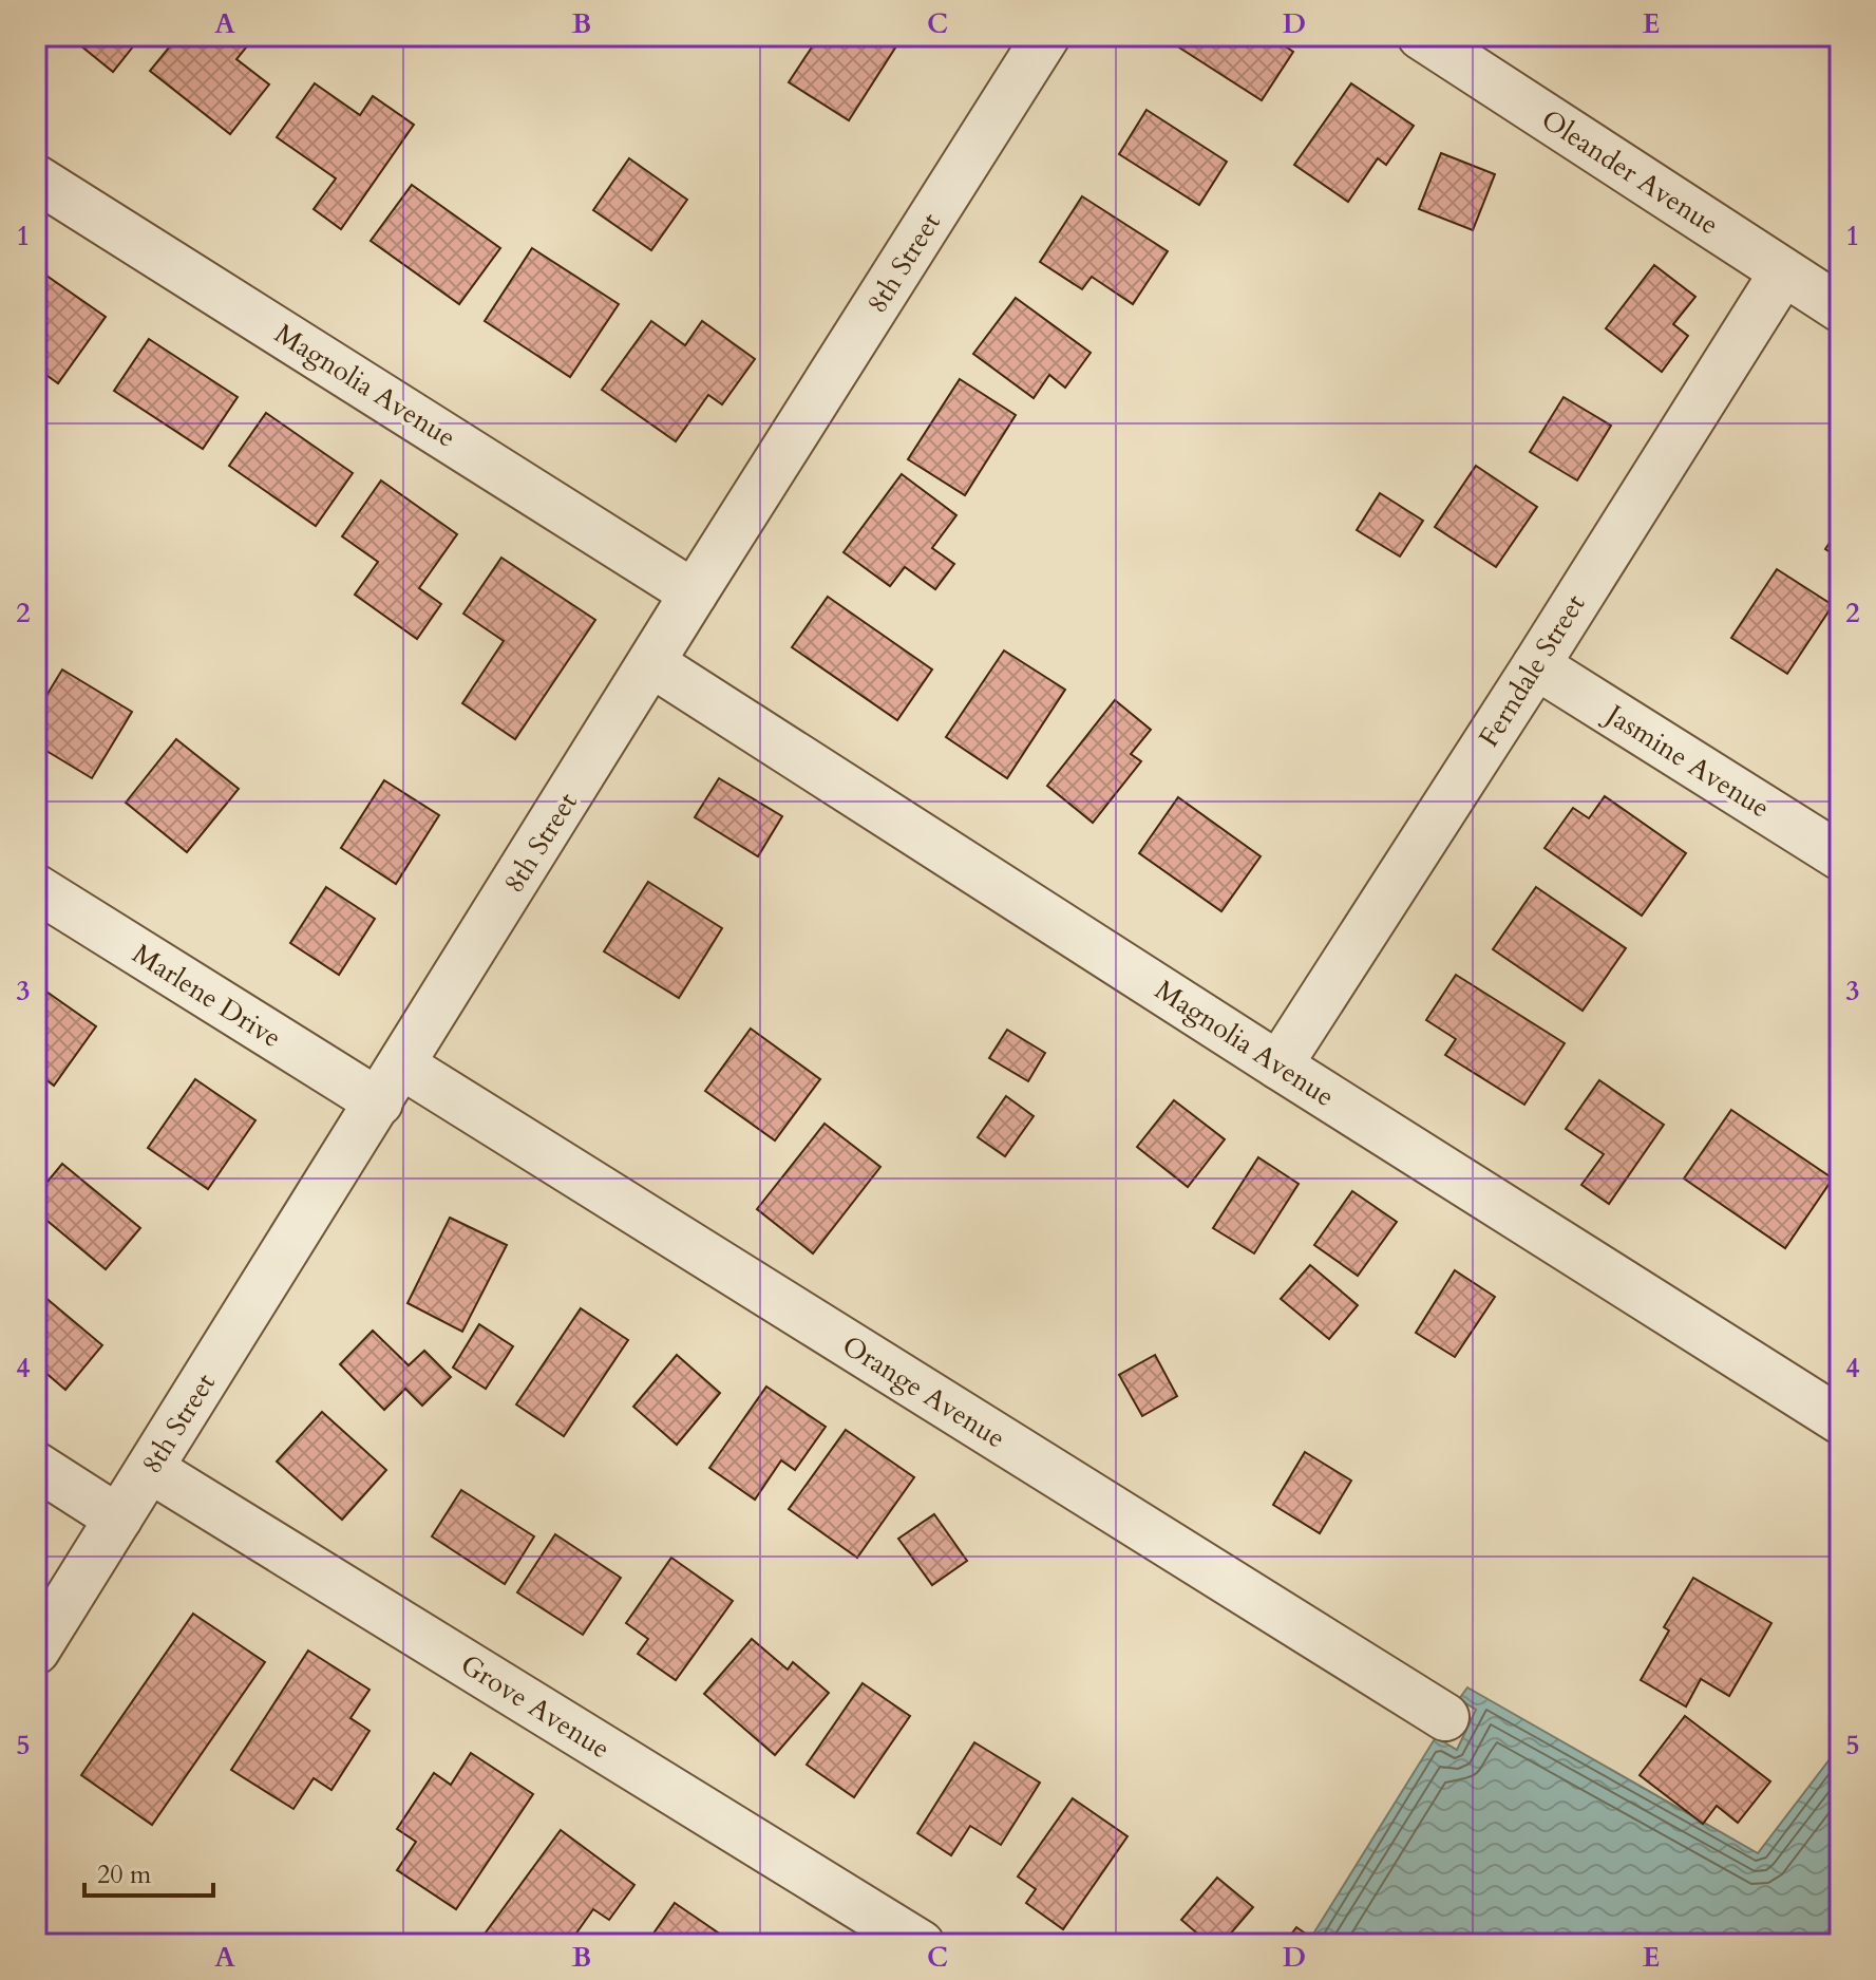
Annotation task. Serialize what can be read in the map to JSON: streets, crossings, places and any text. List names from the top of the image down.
{
  "streets": {
    "street": [
      "Oleander Avenue",
      "8th Street",
      "Magnolia Avenue",
      "Ferndale Street",
      "Jasmine Avenue",
      "Marlene Drive",
      "Orange Avenue",
      "Grove Avenue"
    ]
  },
  "crossings": [
    ["Oleander Avenue", "Ferndale Street"],
    ["8th Street", "Magnolia Avenue"],
    ["8th Street", "Marlene Drive"],
    ["8th Street", "Orange Avenue"],
    ["8th Street", "Grove Avenue"],
    ["Magnolia Avenue", "Ferndale Street"],
    ["Ferndale Street", "Jasmine Avenue"],
    ["Marlene Drive", "Orange Avenue"]
  ],
  "scale_bar": "20 m",
  "grid": {
    "columns": [
      "A",
      "B",
      "C",
      "D",
      "E"
    ],
    "rows": [
      "1",
      "2",
      "3",
      "4",
      "5"
    ]
  }
}
